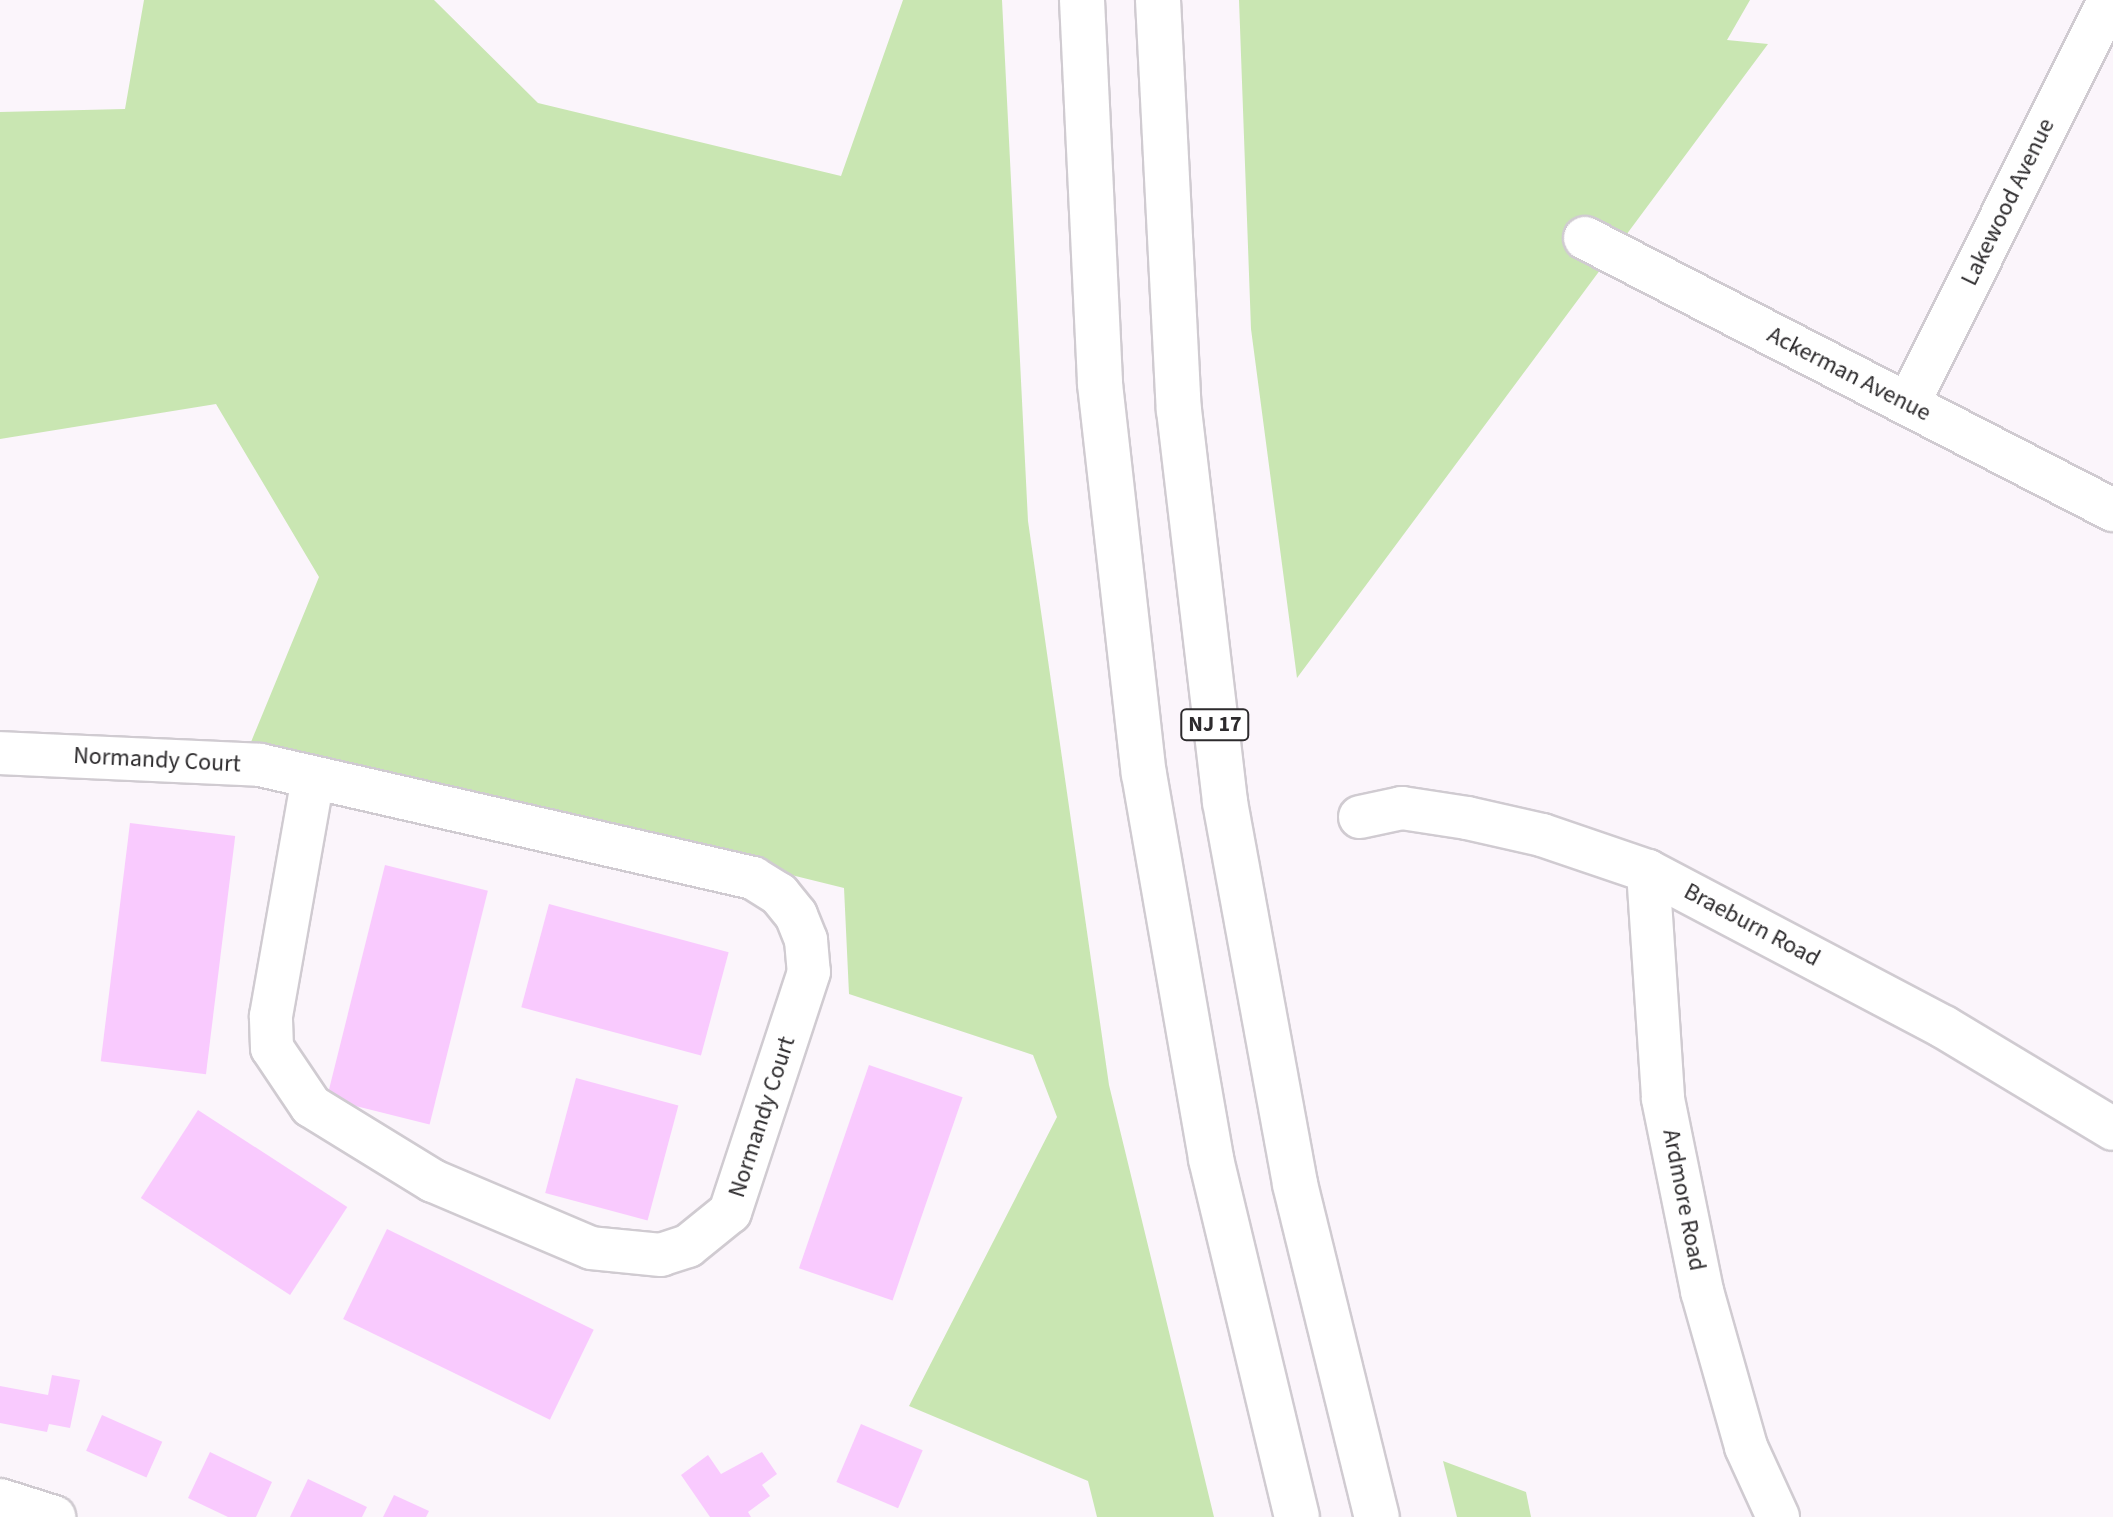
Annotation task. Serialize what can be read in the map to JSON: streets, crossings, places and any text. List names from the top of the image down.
{
  "streets": {
    "highway": ["NJ 17"],
    "street": [
      "Lakewood Avenue",
      "Ackerman Avenue",
      "Normandy Court",
      "Braeburn Road",
      "Ardmore Road"
    ]
  },
  "crossings": [
    ["Lakewood Avenue", "Ackerman Avenue"],
    ["Braeburn Road", "Ardmore Road"]
  ]
}
